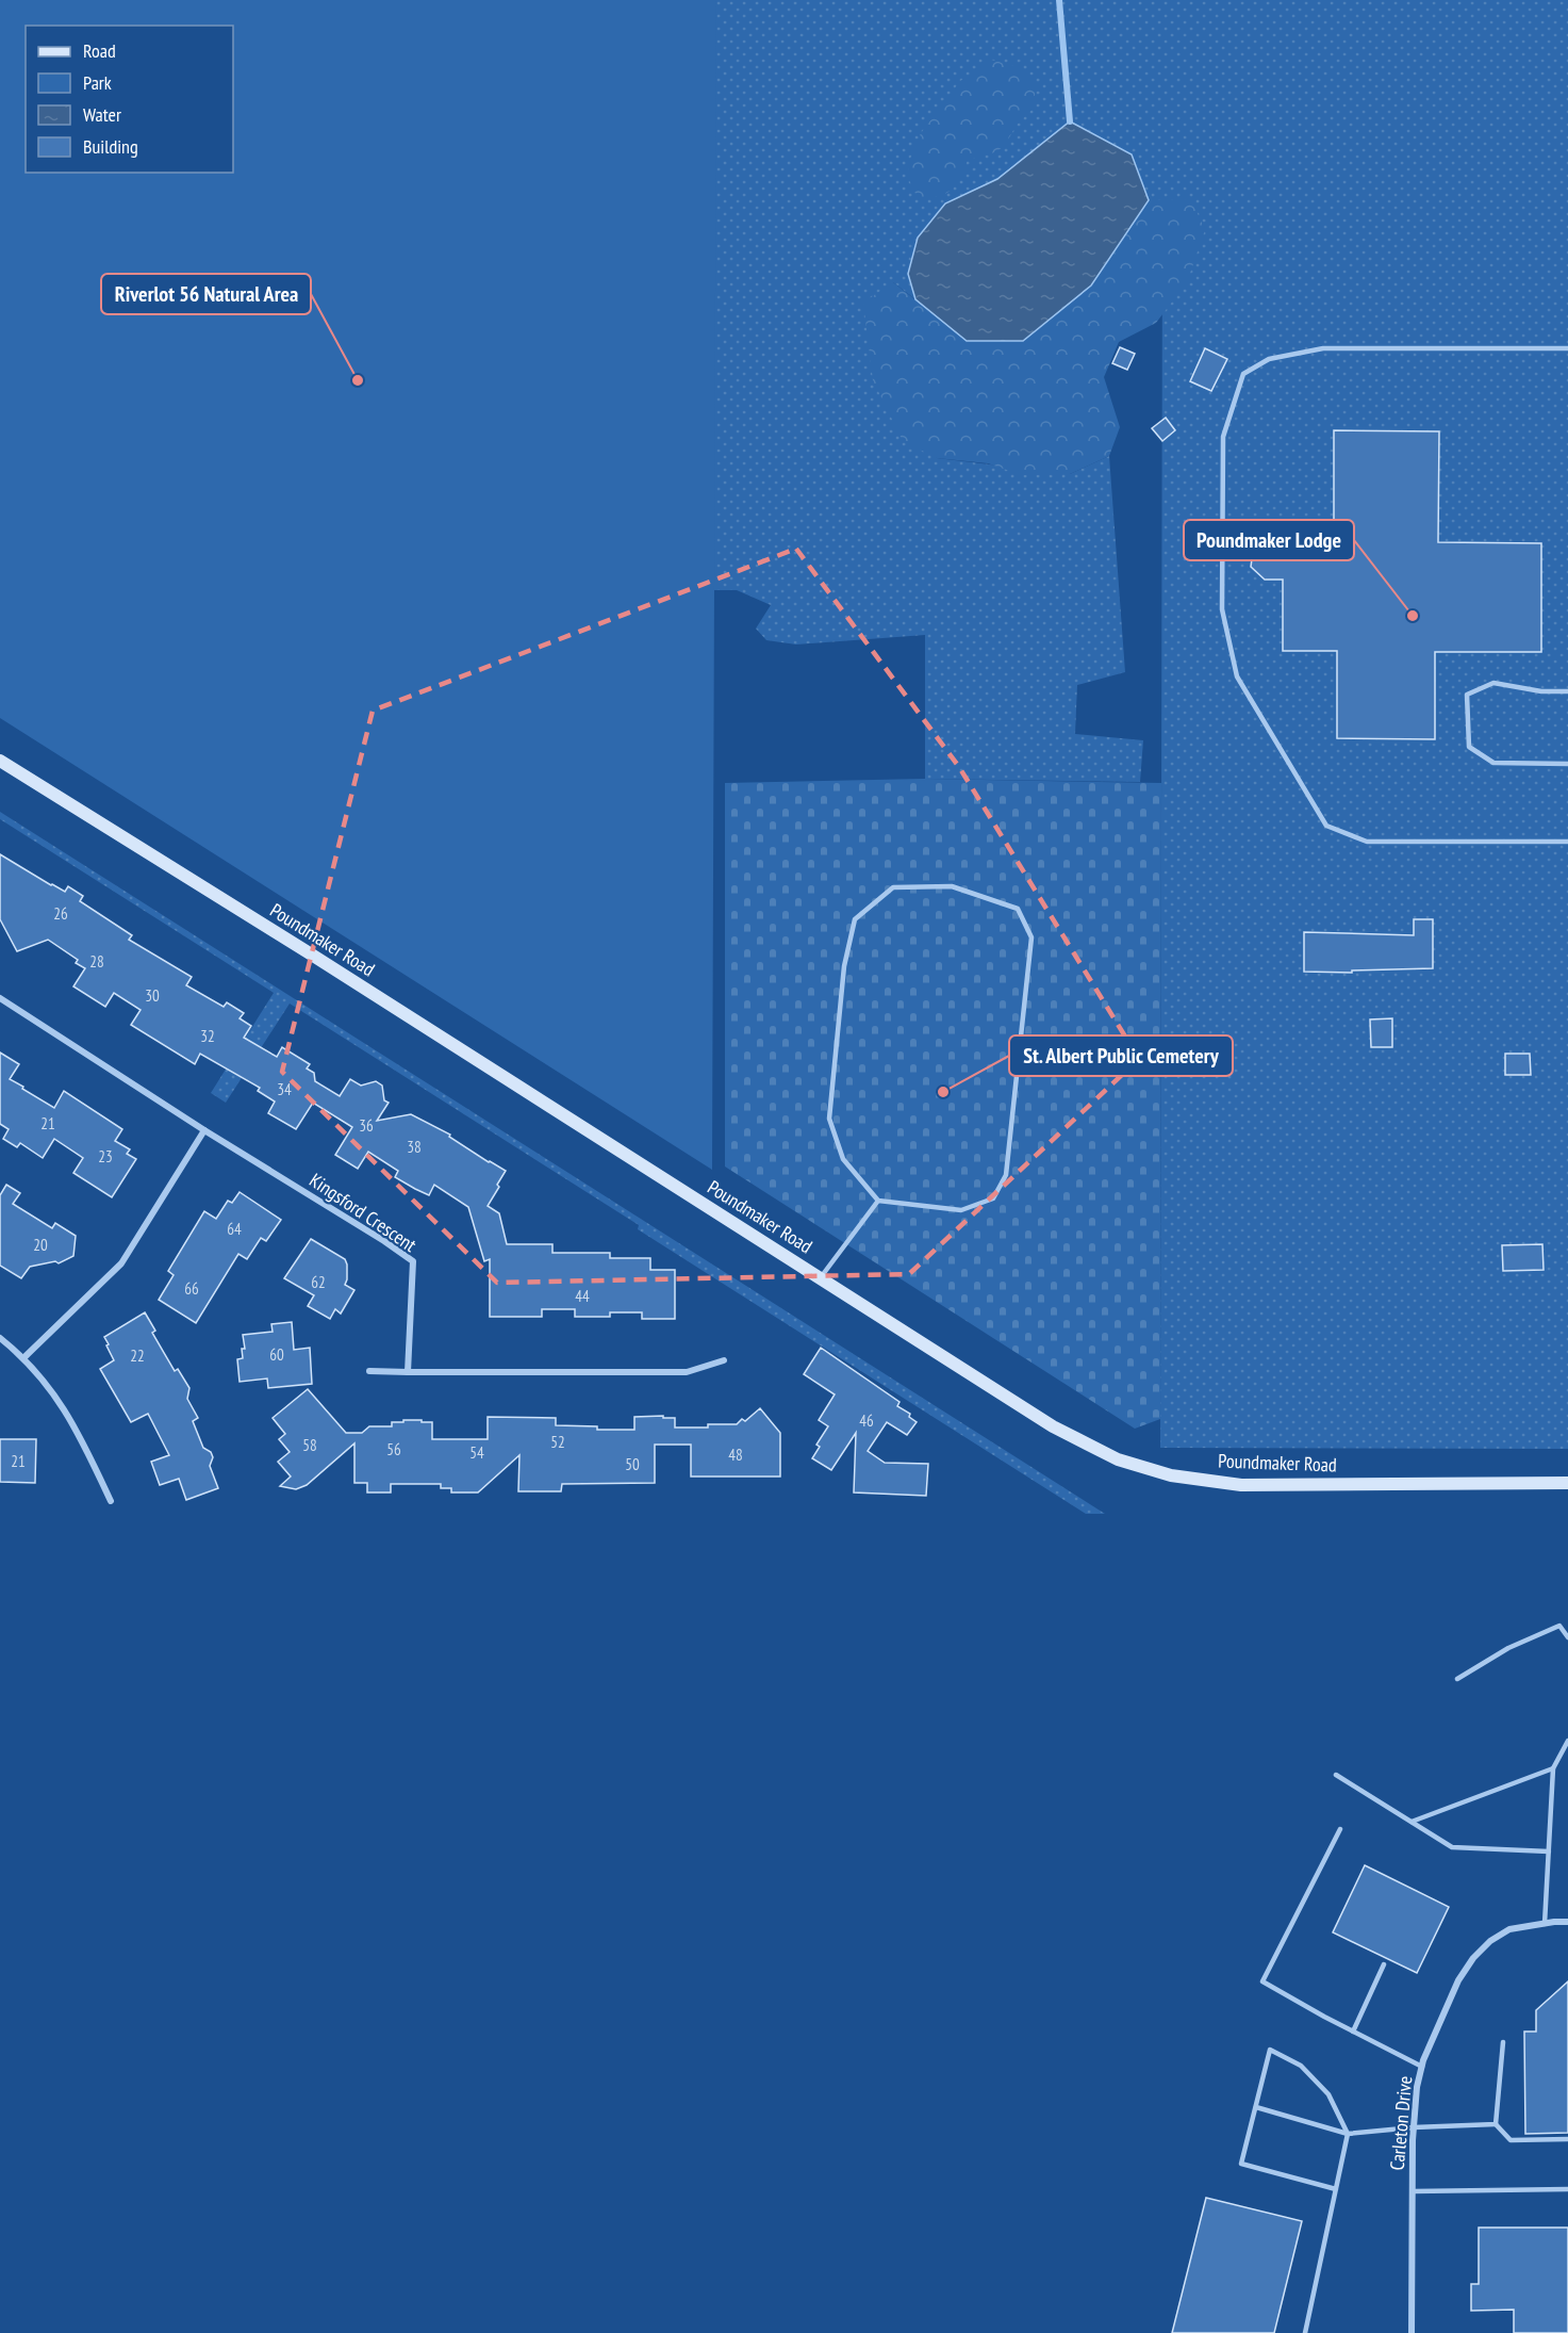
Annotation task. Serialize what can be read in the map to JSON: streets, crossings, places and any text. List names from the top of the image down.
{
  "streets": {
    "street": ["Poundmaker Road", "Kingsford Crescent", "Carleton Drive"]
  },
  "places": ["Riverlot 56 Natural Area", "Poundmaker Lodge", "St. Albert Public Cemetery"],
  "house_numbers": [
    "26",
    "28",
    "30",
    "32",
    "34",
    "21",
    "36",
    "38",
    "23",
    "64",
    "20",
    "62",
    "66",
    "44",
    "60",
    "22",
    "46",
    "52",
    "58",
    "56",
    "54",
    "48",
    "21",
    "50"
  ],
  "legend": [
    "Road",
    "Park",
    "Water",
    "Building"
  ]
}
